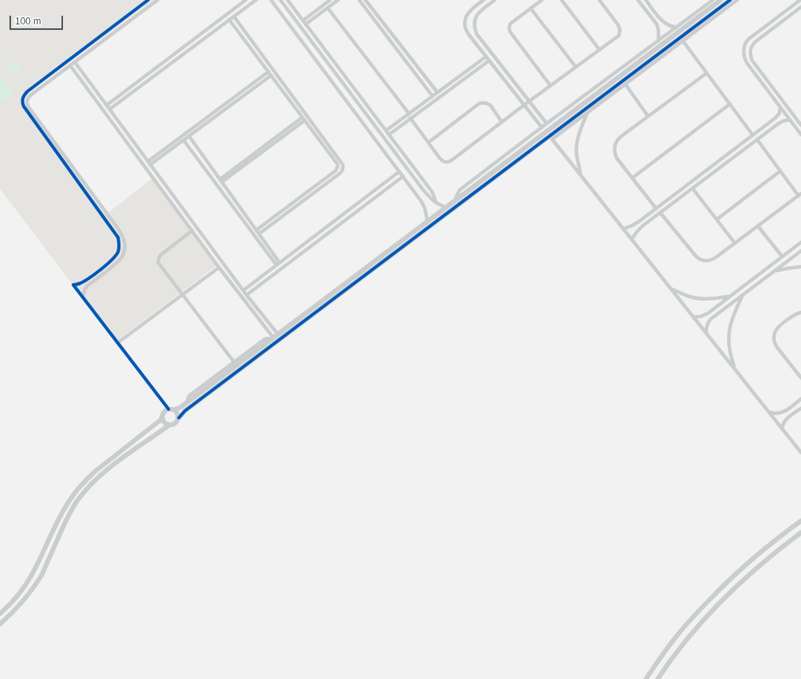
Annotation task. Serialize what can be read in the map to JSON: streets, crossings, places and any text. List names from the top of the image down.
{
  "scale_bar": "100 m"
}
